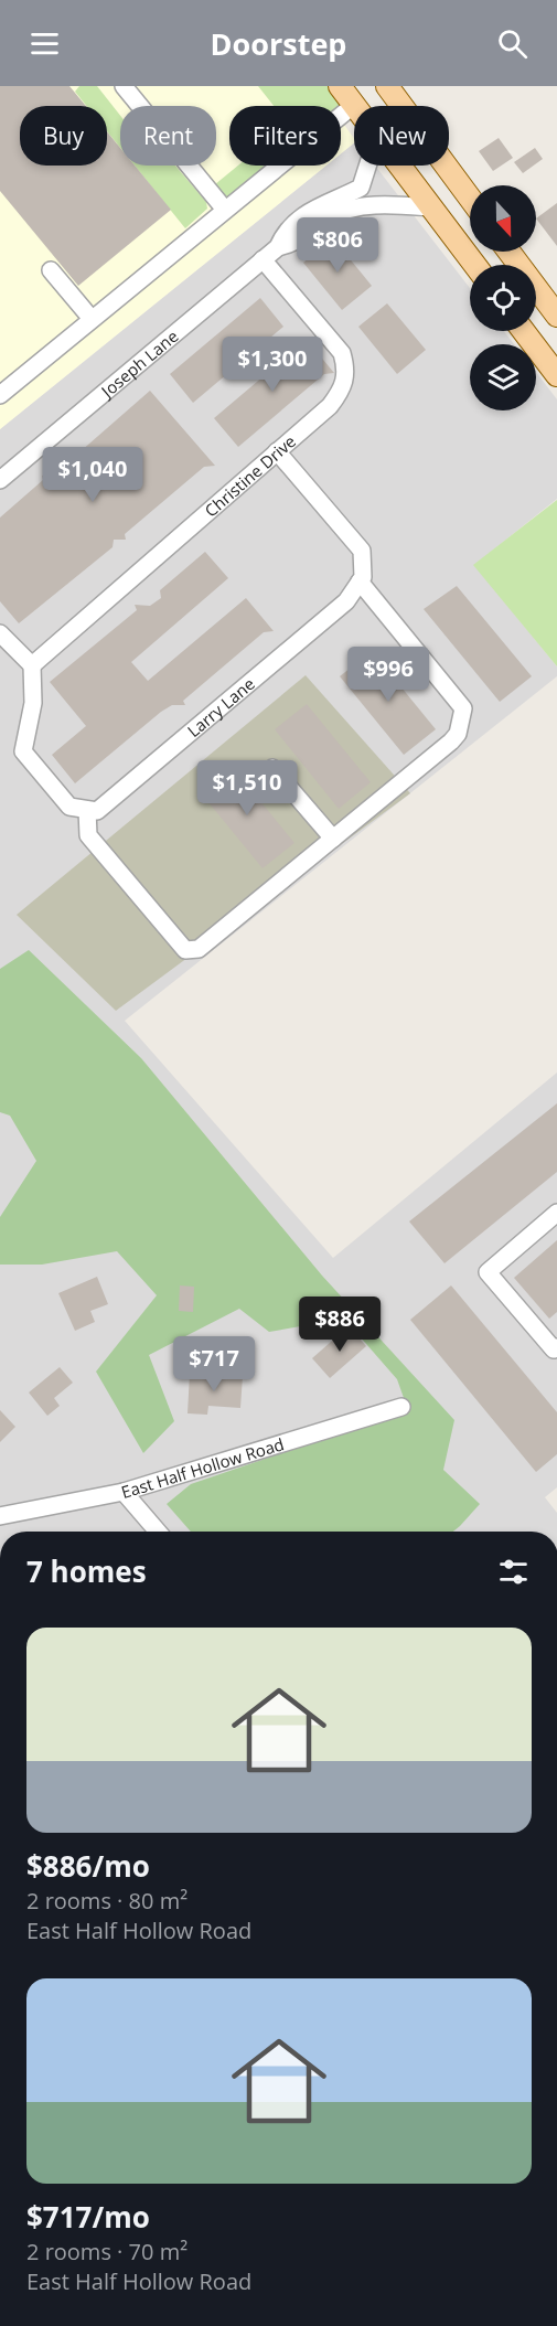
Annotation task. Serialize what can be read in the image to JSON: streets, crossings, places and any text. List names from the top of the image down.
{
  "streets": {
    "street": [
      "Joseph Lane",
      "Christine Drive",
      "Larry Lane",
      "East Half Hollow Road"
    ]
  },
  "crossings": [
    ["Joseph Lane", "Christine Drive"]
  ],
  "north": "bottom",
  "page": {
    "header": "Doorstep",
    "chip": [
      "Buy",
      "Rent",
      "Filters",
      "New"
    ],
    "price": [
      "$806",
      "$1,300",
      "$1,040",
      "$996",
      "$1,510",
      "$886",
      "$717"
    ],
    "heading": "7 homes",
    "list": [
      {
        "name": "$886/mo",
        "note": "2 rooms · 80 m² · East Half Hollow Road"
      },
      {
        "name": "$717/mo",
        "note": "2 rooms · 70 m² · East Half Hollow Road"
      }
    ]
  }
}
